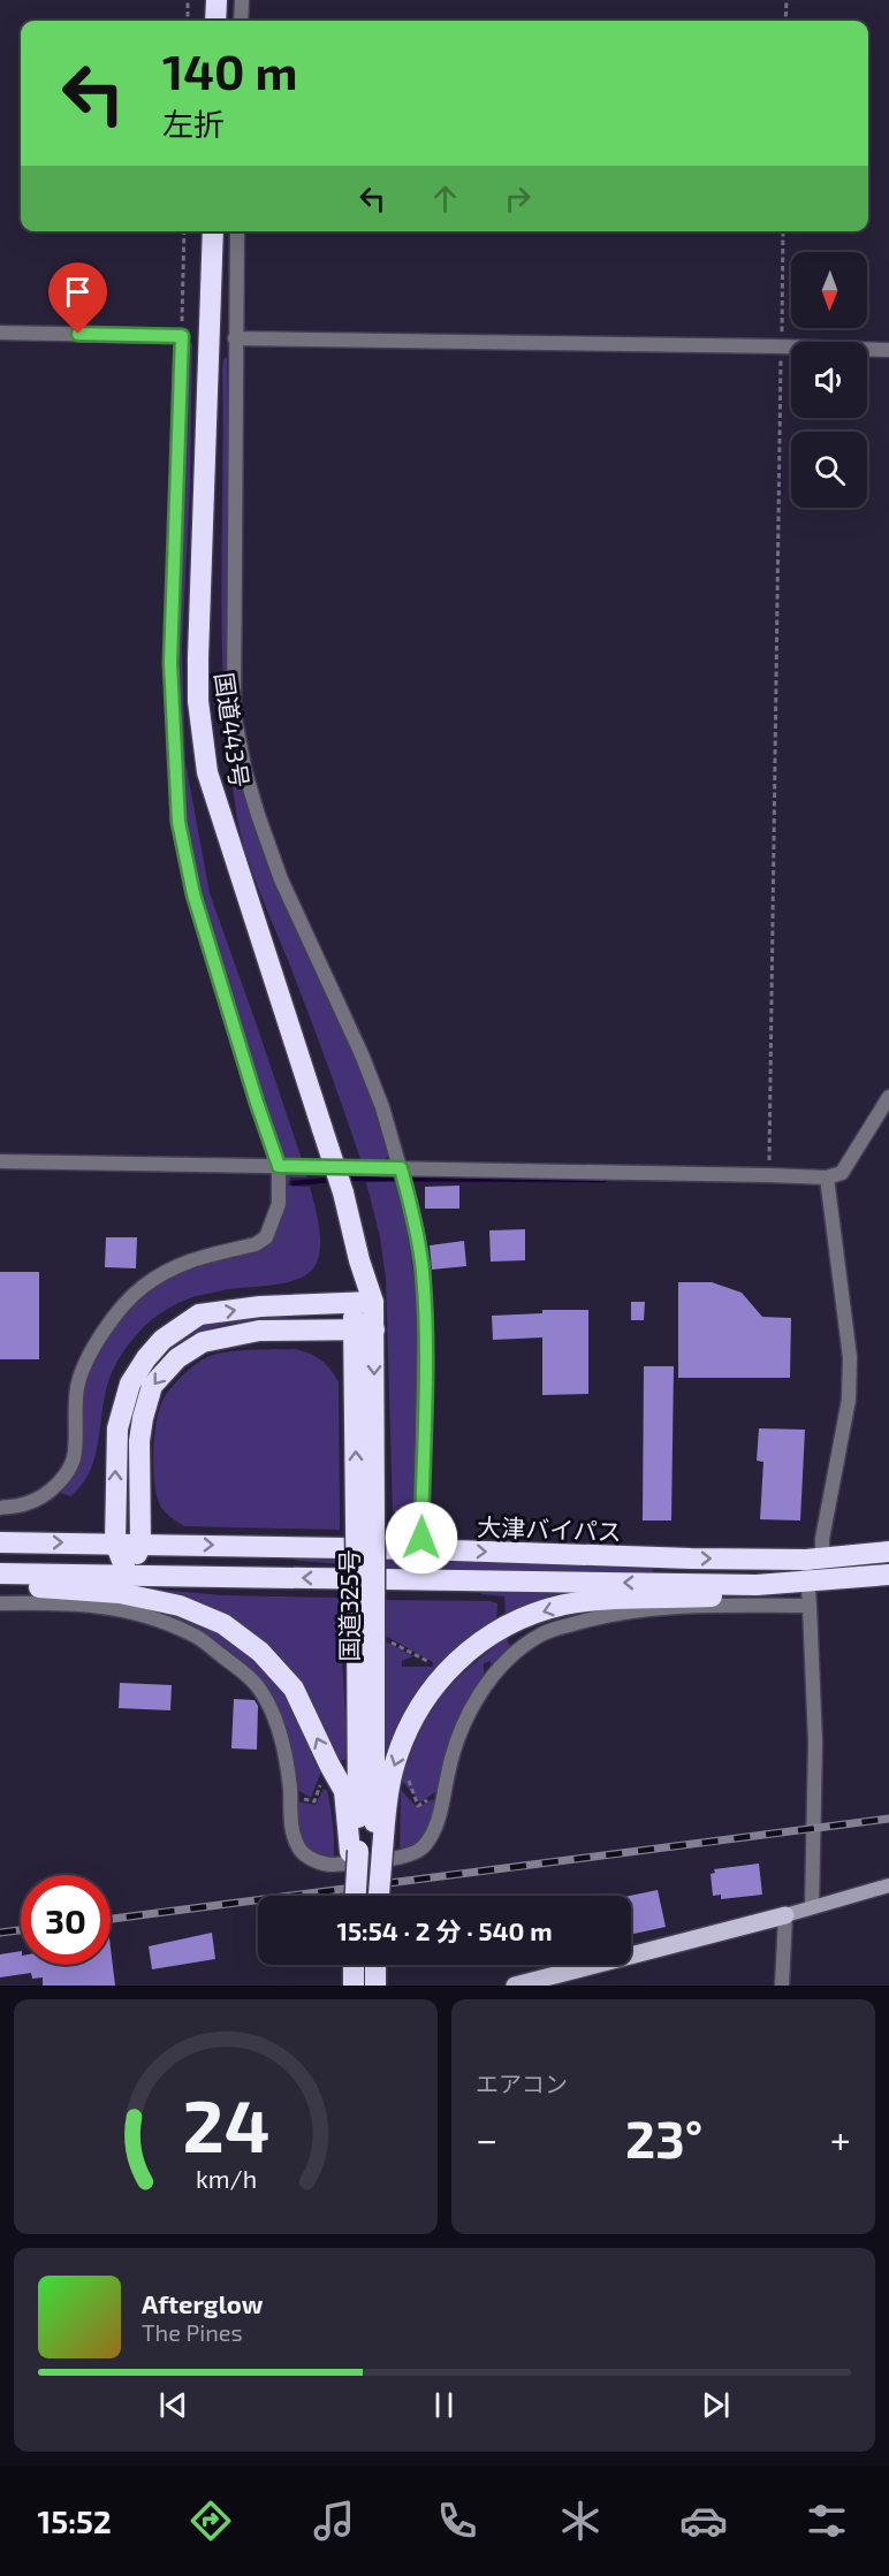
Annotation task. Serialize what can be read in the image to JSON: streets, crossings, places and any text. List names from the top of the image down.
{
  "streets": {
    "highway": ["国道443号", "大津バイパス", "国道325号"]
  },
  "crossings": [
    ["国道443号", "国道325号"]
  ],
  "north": "bottom",
  "page": {
    "turn": ["140 m", "左折"],
    "limit": "30",
    "trip": "15:54 · 2 分 · 540 m",
    "tile": "エアコン",
    "heat": ["−", "23°", "+"],
    "song": ["Afterglow", "The Pines"],
    "tabs": "15:52",
    "gauge": ["24", "km/h"]
  }
}
